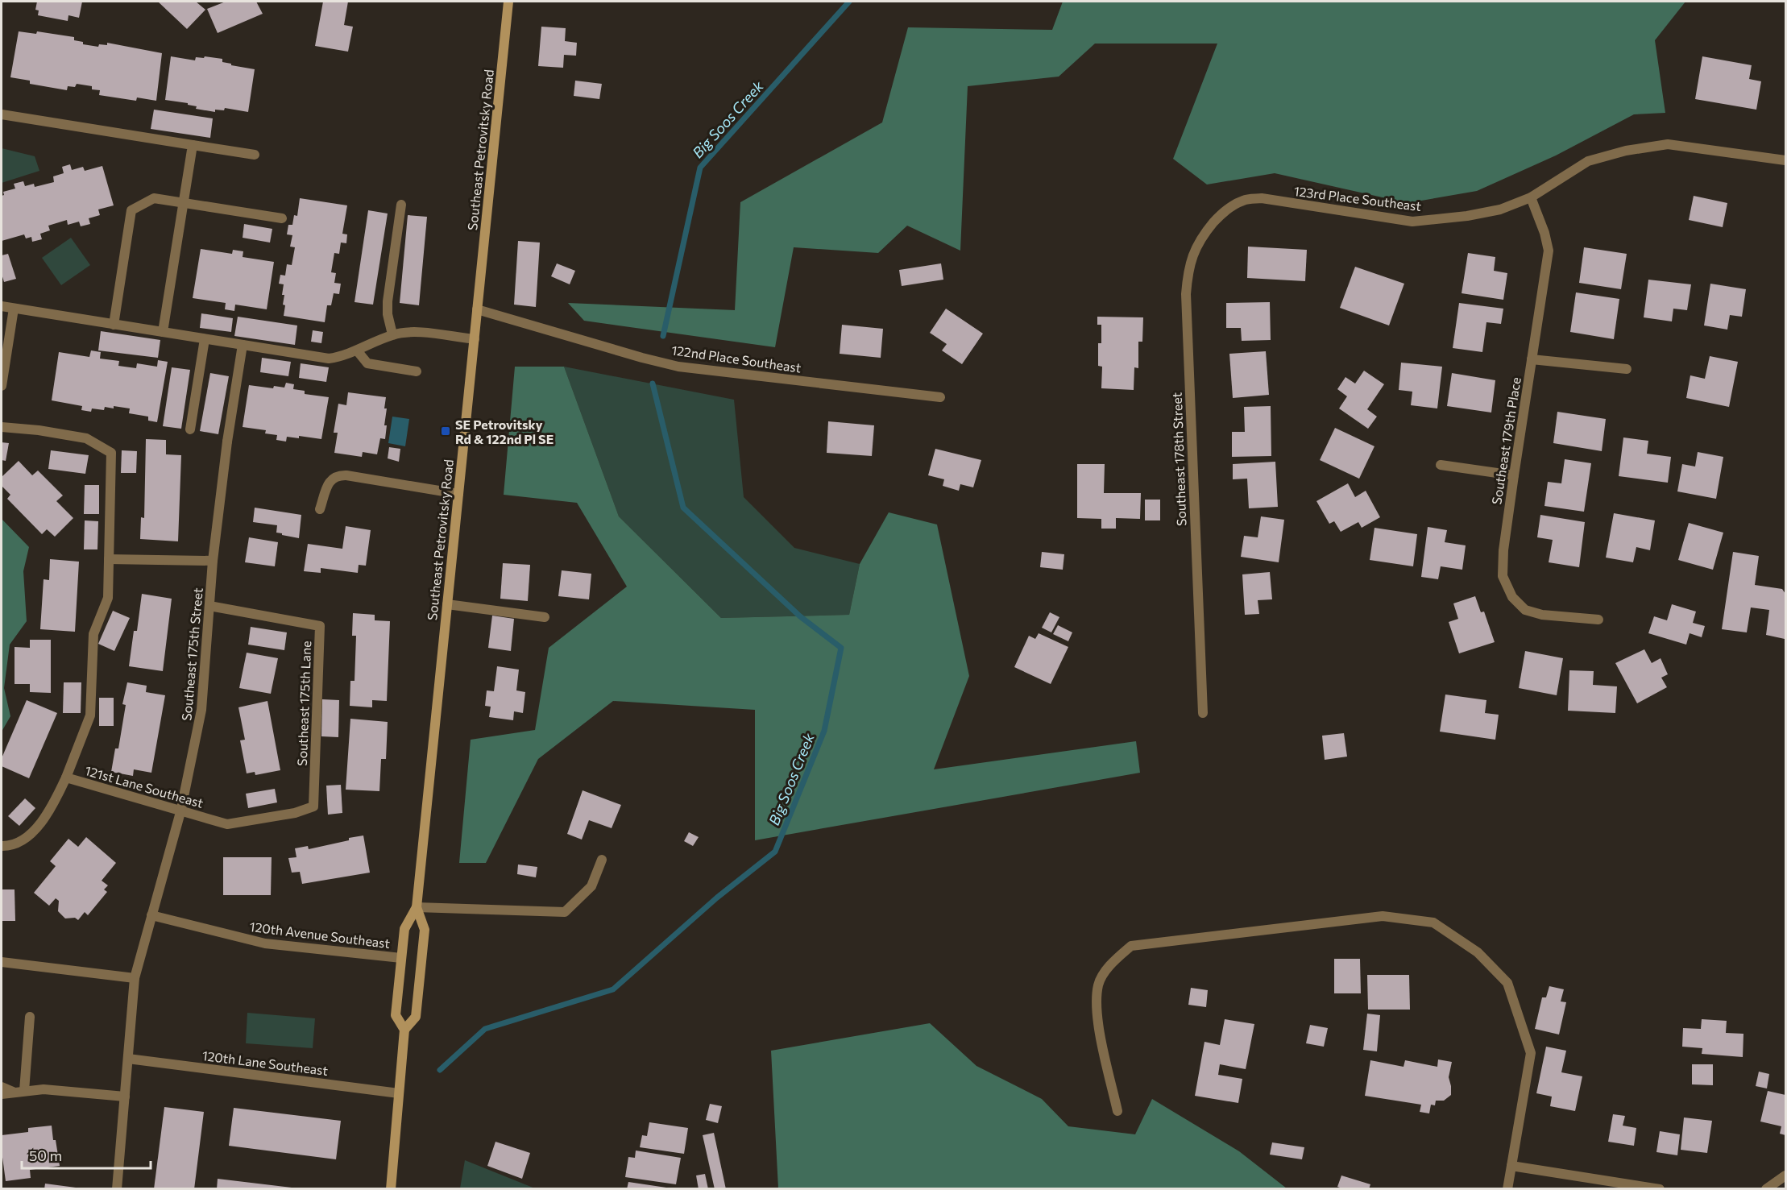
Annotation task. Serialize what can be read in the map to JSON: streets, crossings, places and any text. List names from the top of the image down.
{
  "streets": {
    "main road": ["Southeast Petrovitsky Road"],
    "street": [
      "123rd Place Southeast",
      "122nd Place Southeast",
      "Southeast 179th Place",
      "Southeast 178th Street",
      "Southeast 175th Street",
      "Southeast 175th Lane",
      "121st Lane Southeast",
      "120th Avenue Southeast",
      "120th Lane Southeast"
    ]
  },
  "crossings": [
    ["Southeast Petrovitsky Road", "122nd Place Southeast"],
    ["Southeast Petrovitsky Road", "120th Avenue Southeast"],
    ["Southeast Petrovitsky Road", "120th Lane Southeast"],
    ["123rd Place Southeast", "Southeast 179th Place"],
    ["123rd Place Southeast", "Southeast 178th Street"],
    ["Southeast 175th Street", "Southeast 175th Lane"],
    ["Southeast 175th Street", "121st Lane Southeast"],
    ["Southeast 175th Street", "120th Avenue Southeast"],
    ["Southeast 175th Lane", "121st Lane Southeast"]
  ],
  "water": ["Big Soos Creek"],
  "places": {
    "transit": ["SE Petrovitsky Rd & 122nd Pl SE"]
  },
  "scale_bar": "50 m"
}
